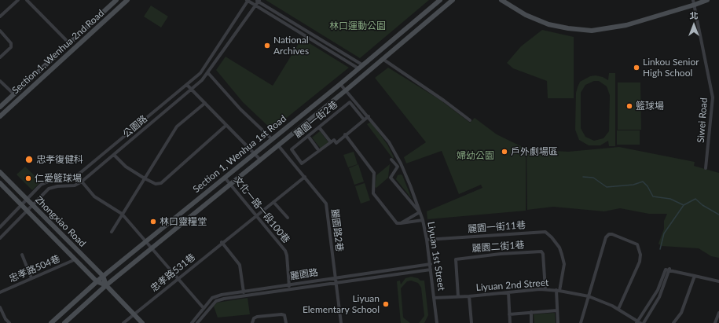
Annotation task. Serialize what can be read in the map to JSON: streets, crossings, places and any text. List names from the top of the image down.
{
  "streets": {
    "main road": ["Section 1, Wenhua 2nd Road", "Section 1, Wenhua 1st Road", "Zhongxiao Road"],
    "street": [
      "麗園一街2巷",
      "Siwei Road",
      "公園路",
      "文化一路一段100巷",
      "麗園一街11巷",
      "麗園路2巷",
      "麗園二街1巷",
      "Liyuan 1st Street",
      "忠孝路504巷",
      "忠孝路531巷",
      "麗園路",
      "Liyuan 2nd Street"
    ]
  },
  "crossings": [
    ["麗園一街2巷", "Liyuan 1st Street"],
    ["公園路", "Zhongxiao Road"],
    ["Section 1, Wenhua 1st Road", "文化一路一段100巷"],
    ["Section 1, Wenhua 1st Road", "Zhongxiao Road"],
    ["Section 1, Wenhua 1st Road", "麗園路2巷"],
    ["Section 1, Wenhua 1st Road", "Liyuan 1st Street"],
    ["文化一路一段100巷", "忠孝路531巷"],
    ["文化一路一段100巷", "麗園路"],
    ["Zhongxiao Road", "忠孝路504巷"],
    ["Zhongxiao Road", "忠孝路531巷"],
    ["麗園一街11巷", "Liyuan 1st Street"],
    ["麗園一街11巷", "Liyuan 2nd Street"],
    ["麗園路2巷", "忠孝路531巷"],
    ["麗園路2巷", "麗園路"],
    ["麗園二街1巷", "Liyuan 2nd Street"],
    ["Liyuan 1st Street", "麗園路"],
    ["Liyuan 1st Street", "Liyuan 2nd Street"]
  ],
  "parks": ["林口運動公園", "婦幼公園"],
  "places": [
    "National Archives",
    "Linkou Senior High School",
    "籃球場",
    "戶外劇場區",
    "忠孝復健科",
    "仁愛籃球場",
    "林口靈糧堂",
    "Liyuan Elementary School"
  ],
  "north": "top"
}
